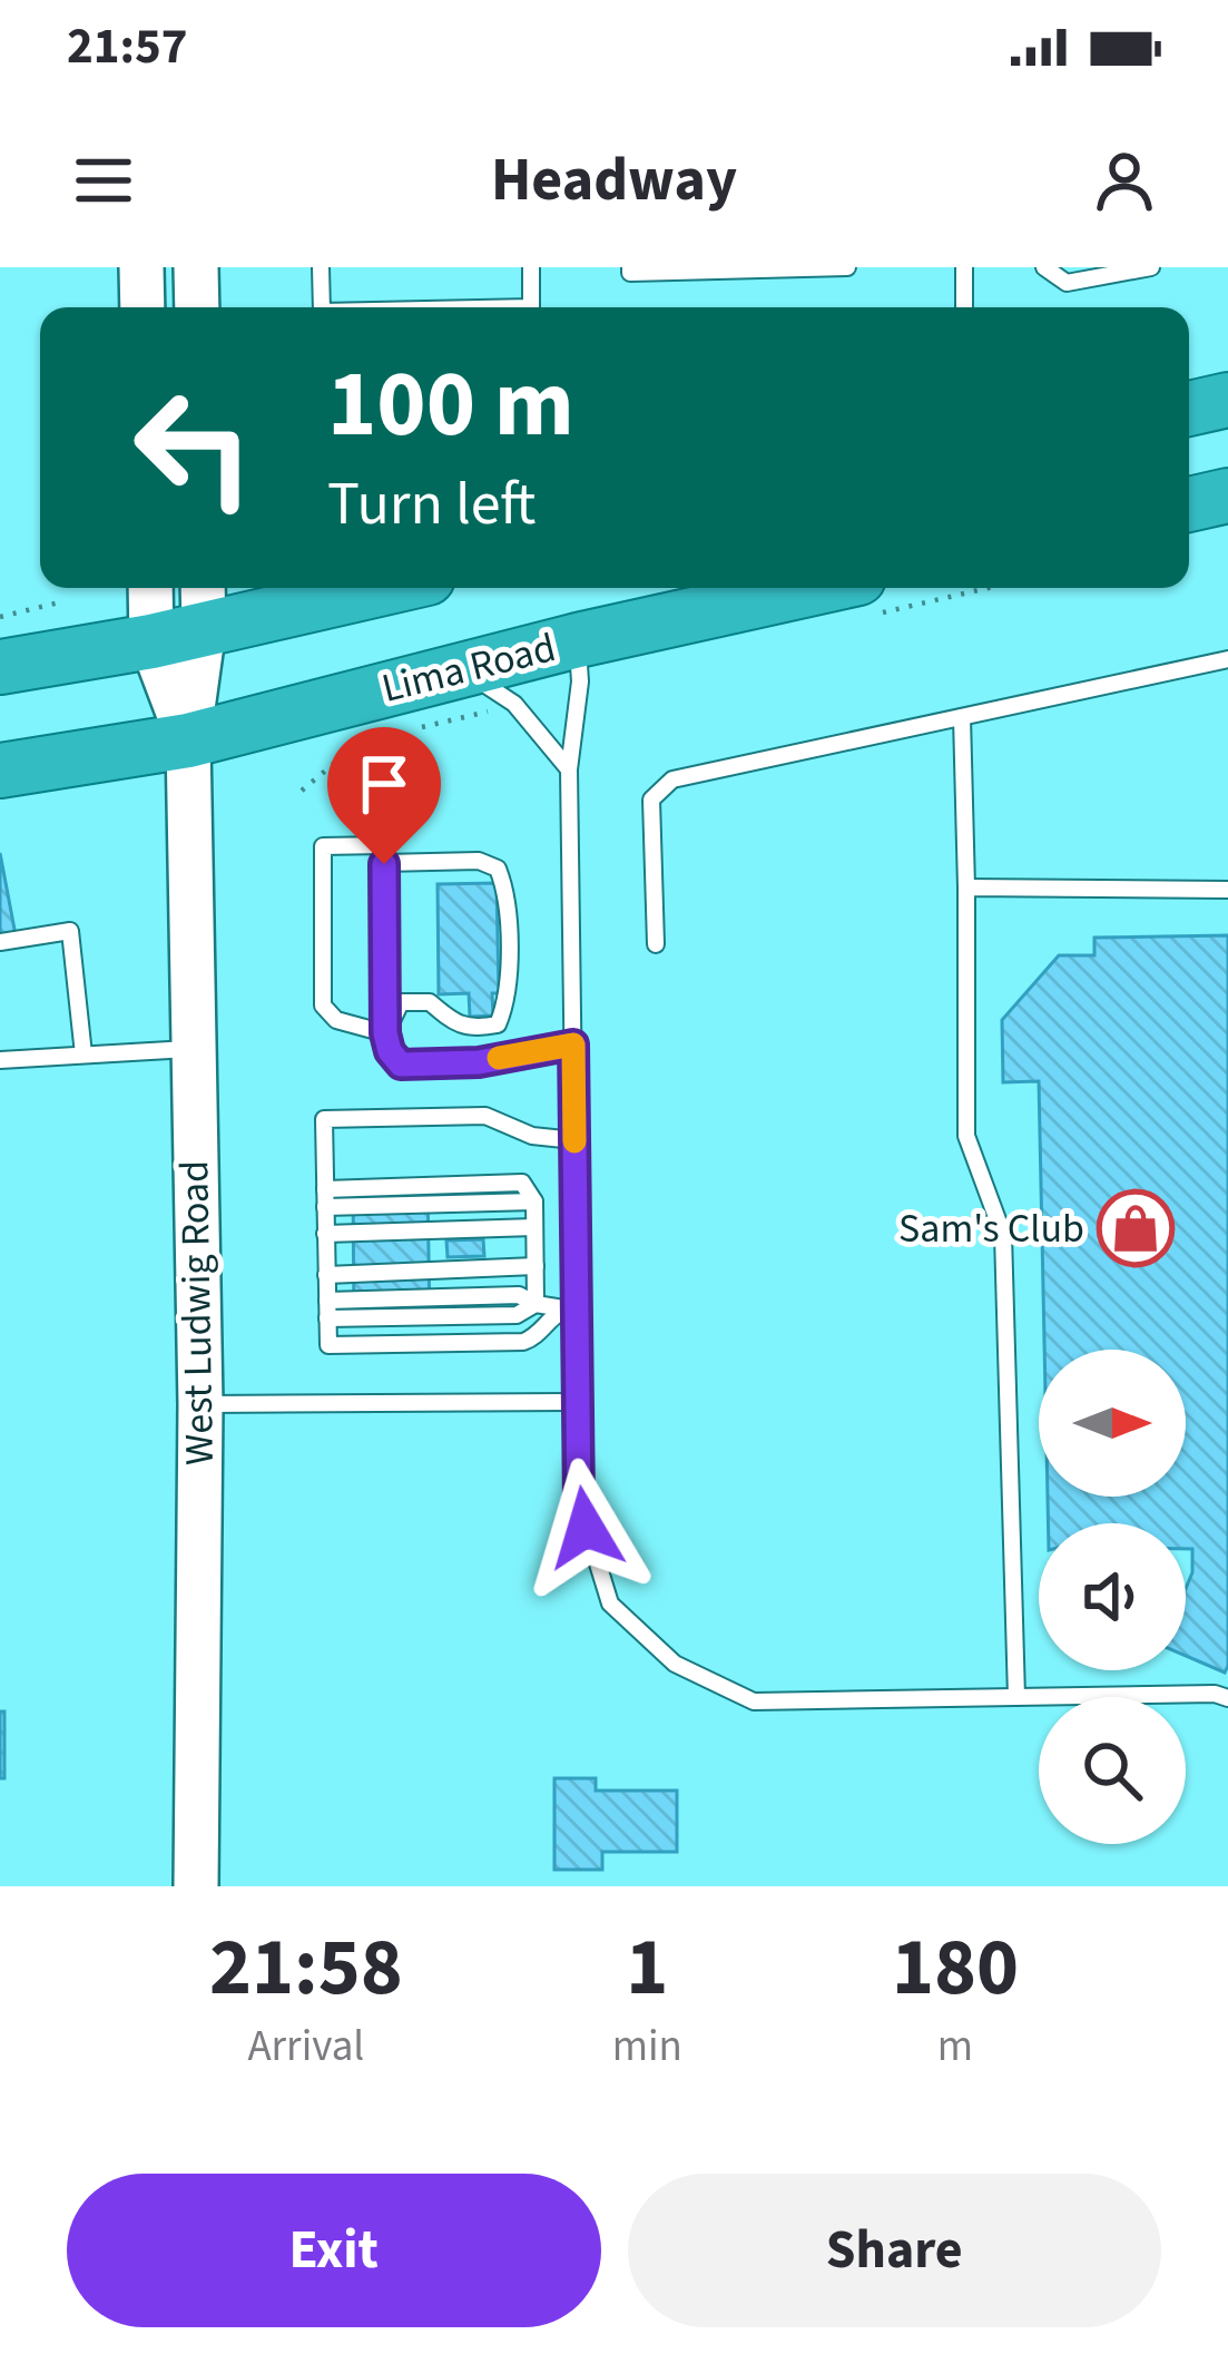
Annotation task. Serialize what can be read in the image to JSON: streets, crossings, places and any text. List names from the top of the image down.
{
  "streets": {
    "highway": ["Lima Road"],
    "main road": ["West Ludwig Road"]
  },
  "crossings": [
    ["Lima Road", "West Ludwig Road"]
  ],
  "places": {
    "shop": ["Sam's Club"]
  },
  "north": "right",
  "page": {
    "status": "21:57",
    "header": "Headway",
    "turn": ["100 m", "Turn left"],
    "eta": [
      "21:58",
      "Arrival",
      "1",
      "min",
      "180",
      "m"
    ],
    "buttons": ["Exit", "Share"]
  }
}
